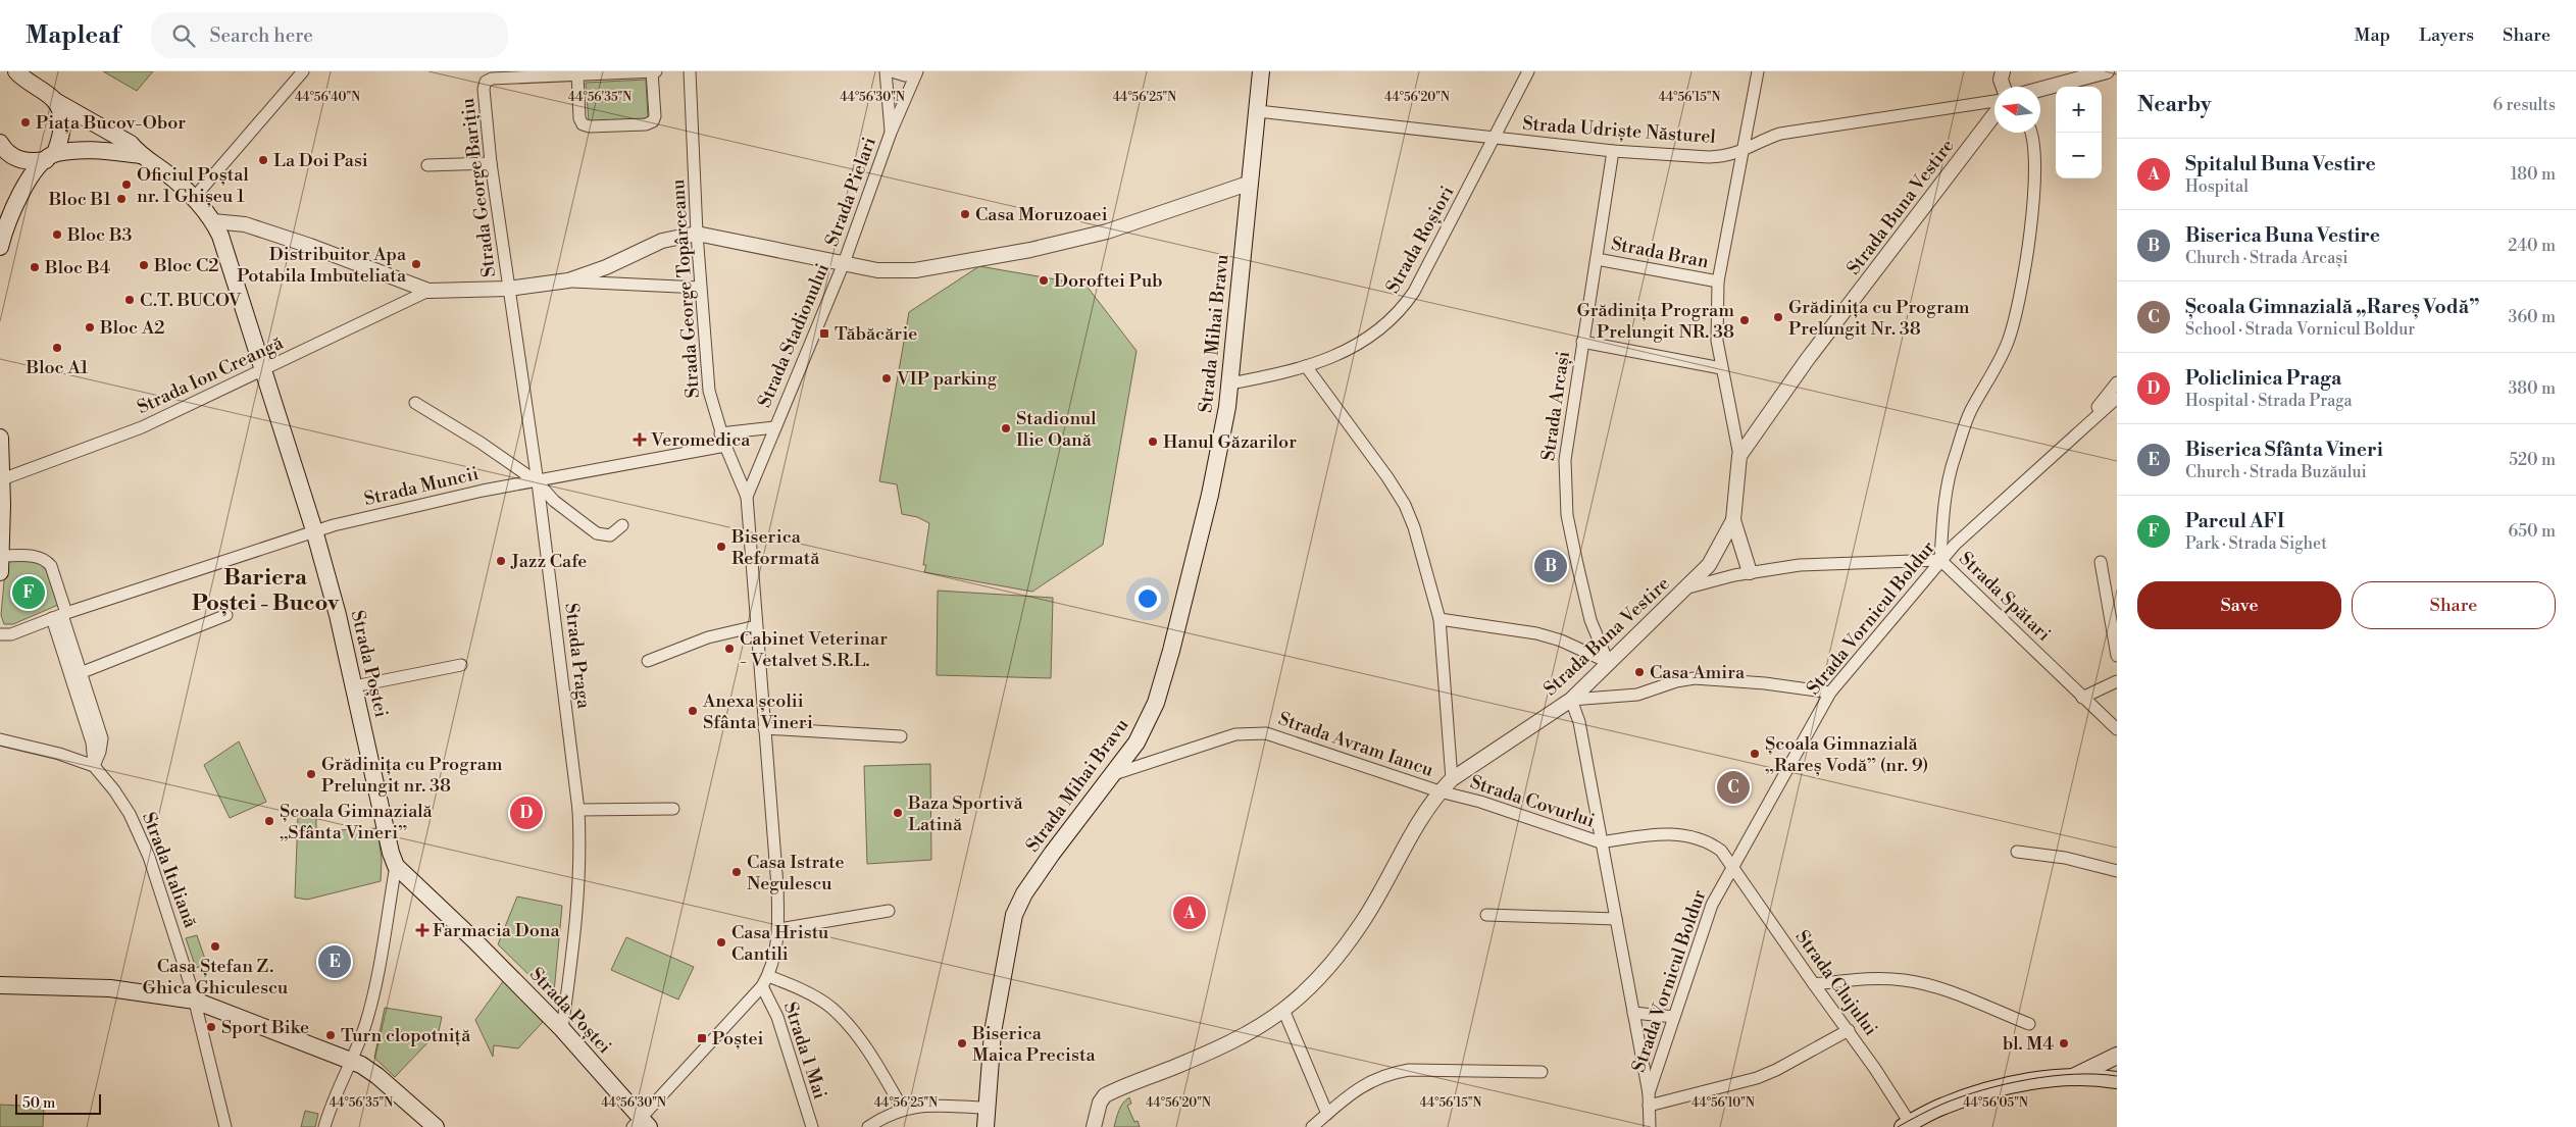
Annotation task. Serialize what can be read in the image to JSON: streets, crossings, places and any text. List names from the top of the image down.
{
  "streets": {
    "main road": ["Strada Mihai Bravu", "Strada Poștei"],
    "street": [
      "Strada Udriște Năsturel",
      "Strada George Barițiu",
      "Strada Pielari",
      "Strada Buna Vestire",
      "Strada Roșiori",
      "Strada Bran",
      "Strada George Topârceanu",
      "Strada Stadionului",
      "Strada Ion Creangă",
      "Strada Arcași",
      "Strada Muncii",
      "Strada Spătari",
      "Strada Vornicul Boldur",
      "Strada Praga",
      "Strada Avram Iancu",
      "Strada Covurlui",
      "Strada Italiană",
      "Strada Clujului",
      "Strada 1 Mai"
    ]
  },
  "crossings": [
    ["Strada Udriște Năsturel", "Strada Roșiori"],
    ["Strada Udriște Năsturel", "Strada Mihai Bravu"],
    ["Strada Udriște Năsturel", "Strada Arcași"],
    ["Strada George Barițiu", "Strada Praga"],
    ["Strada Pielari", "Strada Stadionului"],
    ["Strada Buna Vestire", "Strada Arcași"],
    ["Strada Buna Vestire", "Strada Spătari"],
    ["Strada Buna Vestire", "Strada Avram Iancu"],
    ["Strada Buna Vestire", "Strada Covurlui"],
    ["Strada Roșiori", "Strada Mihai Bravu"],
    ["Strada Bran", "Strada Arcași"],
    ["Strada George Topârceanu", "Strada Stadionului"],
    ["Strada George Topârceanu", "Strada Muncii"],
    ["Strada Mihai Bravu", "Strada Avram Iancu"],
    ["Strada Stadionului", "Strada Poștei"],
    ["Strada Stadionului", "Strada 1 Mai"],
    ["Strada Ion Creangă", "Strada Poștei"],
    ["Strada Muncii", "Strada Praga"],
    ["Strada Muncii", "Strada Poștei"],
    ["Strada Spătari", "Strada Vornicul Boldur"],
    ["Strada Vornicul Boldur", "Strada Covurlui"],
    ["Strada Vornicul Boldur", "Strada Clujului"],
    ["Strada Praga", "Strada Poștei"],
    ["Strada Avram Iancu", "Strada Covurlui"],
    ["Strada Covurlui", "Strada Clujului"]
  ],
  "districts": ["Bariera Poștei - Bucov"],
  "places": {
    "other": [
      "Piața Bucov-Obor",
      "La Doi Pasi",
      "Oficiul Poștal nr. 1 Ghișeu 1",
      "Bloc B1",
      "Casa Moruzoaei",
      "Bloc B3",
      "Distribuitor Apa Potabila Imbuteliata",
      "Bloc C2",
      "Bloc B4",
      "Doroftei Pub",
      "C.T. BUCOV",
      "Grădinița cu Program Prelungit Nr. 38",
      "Grădinița Program Prelungit NR. 38",
      "Bloc A2",
      "Bloc A1",
      "VIP parking",
      "Stadionul Ilie Oană",
      "Hanul Găzarilor",
      "Biserica Reformată",
      "Jazz Cafe",
      "Cabinet Veterinar - Vetalvet S.R.L.",
      "Casa Amira",
      "Anexa școlii Sfânta Vineri",
      "Școala Gimnazială „Rareș Vodă” (nr. 9)",
      "Grădinița cu Program Prelungit nr. 38",
      "Baza Sportivă Latină",
      "Școala Gimnazială ,,Sfânta Vineri”",
      "Casa Istrate Negulescu",
      "Casa Hristu Cantili",
      "Casa Ștefan Z. Ghica Ghiculescu",
      "Sport Bike",
      "Turn clopotniță",
      "Biserica Maica Precista",
      "bl. M4"
    ],
    "transit": ["Tăbăcărie", "Poștei"],
    "health": ["Veromedica", "Farmacia Dona"]
  },
  "scale_bar": "50 m",
  "north": "left",
  "page": {
    "header": "Mapleaf",
    "search": "Search here",
    "nav": ["Map", "Layers", "Share"],
    "heading": ["Nearby", "6 results"],
    "map_buttons": ["+", "−"],
    "list": [
      {
        "mark": "A",
        "name": "Spitalul Buna Vestire",
        "note": "Hospital",
        "value": "180 m"
      },
      {
        "mark": "B",
        "name": "Biserica Buna Vestire",
        "note": "Church · Strada Arcași",
        "value": "240 m"
      },
      {
        "mark": "C",
        "name": "Școala Gimnazială „Rareș Vodă”",
        "note": "School · Strada Vornicul Boldur",
        "value": "360 m"
      },
      {
        "mark": "D",
        "name": "Policlinica Praga",
        "note": "Hospital · Strada Praga",
        "value": "380 m"
      },
      {
        "mark": "E",
        "name": "Biserica Sfânta Vineri",
        "note": "Church · Strada Buzăului",
        "value": "520 m"
      },
      {
        "mark": "F",
        "name": "Parcul AFI",
        "note": "Park · Strada Sighet",
        "value": "650 m"
      }
    ],
    "pins": [
      "B",
      "F",
      "C",
      "D",
      "A",
      "E"
    ],
    "buttons": ["Save", "Share"],
    "scale": "50 m"
  },
  "coordinates": [
    "44°56'40\"N",
    "44°56'35\"N",
    "44°56'30\"N",
    "44°56'25\"N",
    "44°56'20\"N",
    "44°56'15\"N",
    "44°56'10\"N",
    "44°56'05\"N"
  ]
}
